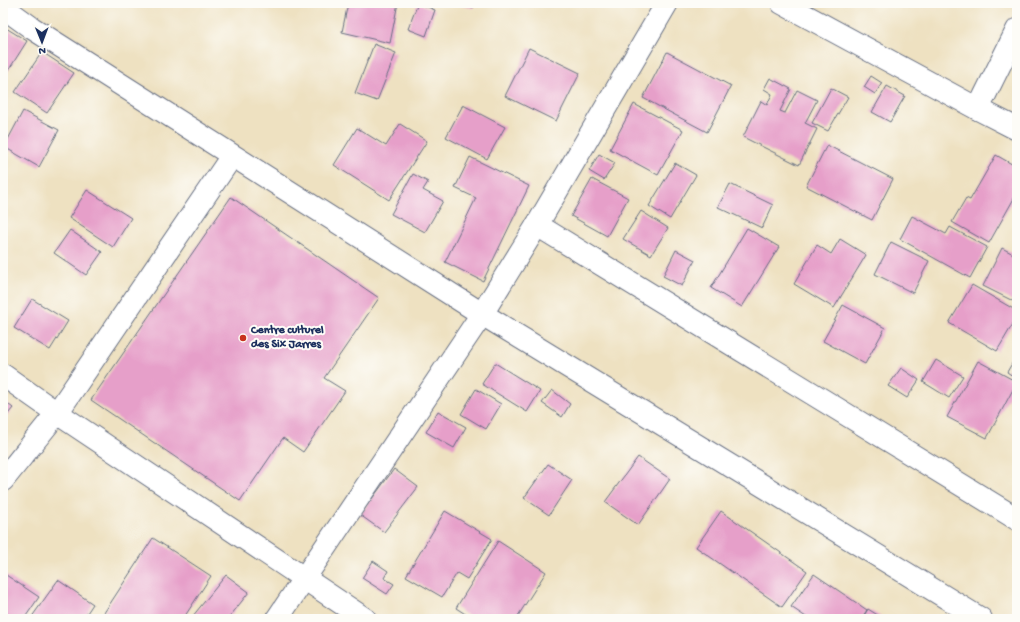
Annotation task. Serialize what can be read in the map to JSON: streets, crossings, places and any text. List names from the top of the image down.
{
  "places": ["Centre culturel des Six Jarres"],
  "north": "bottom"
}
